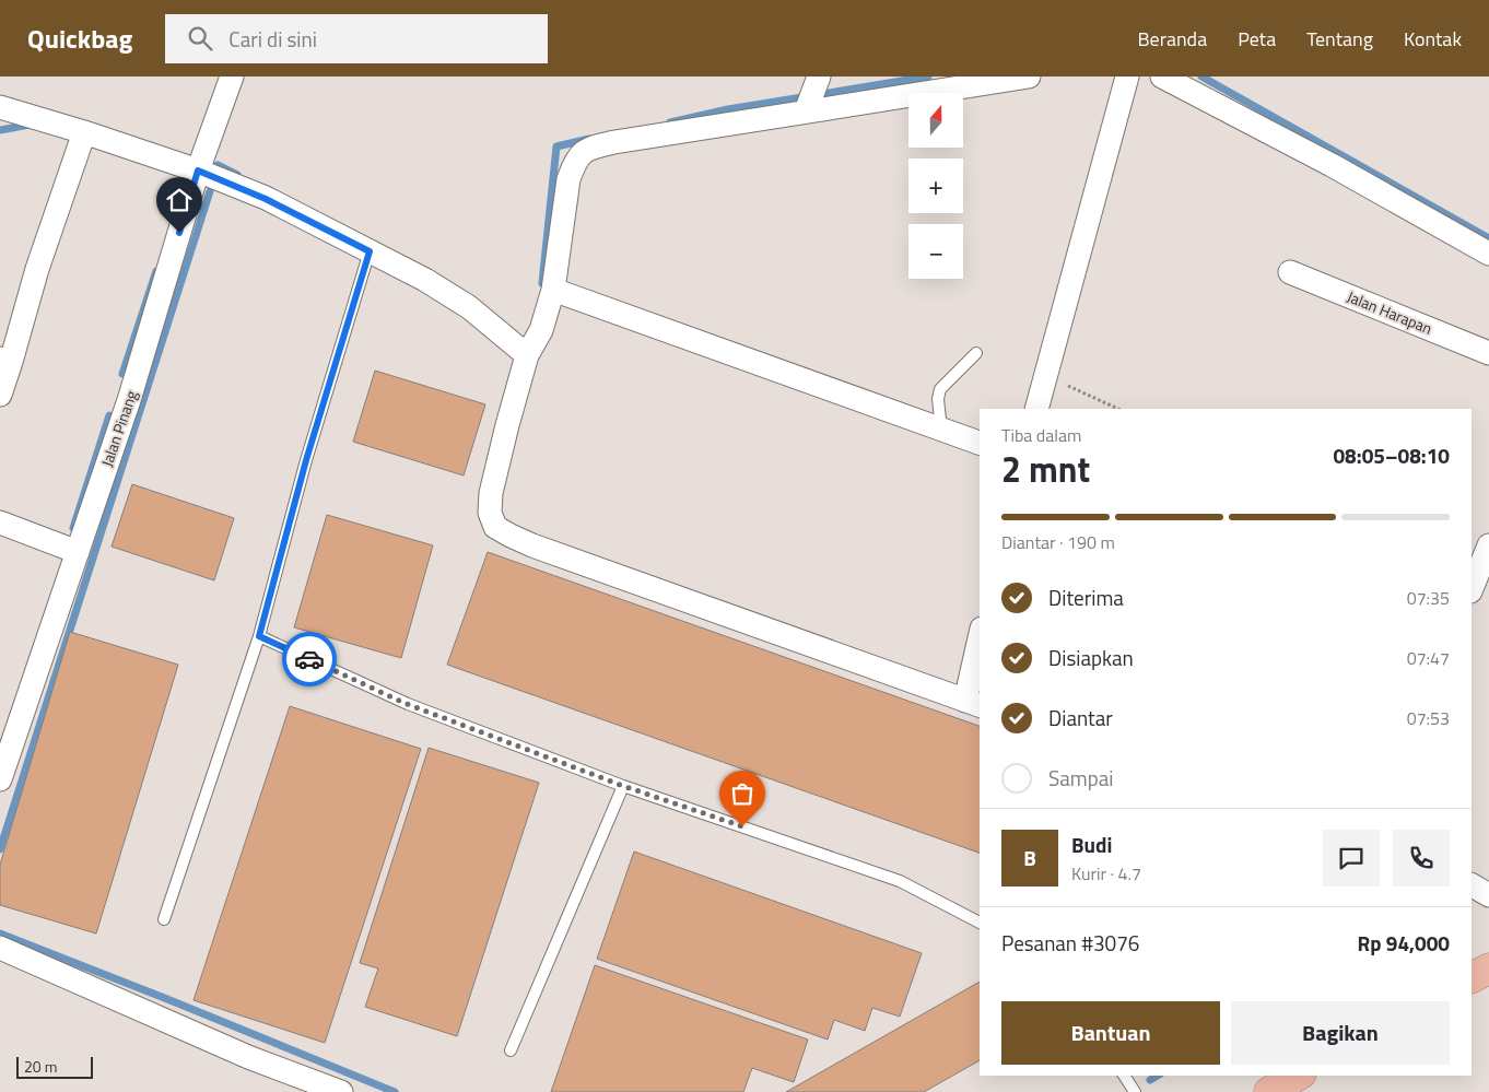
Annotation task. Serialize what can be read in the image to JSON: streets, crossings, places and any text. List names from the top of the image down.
{
  "streets": {
    "street": ["Jalan Harapan", "Jalan Pinang"]
  },
  "scale_bar": "20 m",
  "north": "top",
  "page": {
    "header": "Quickbag",
    "search": "Cari di sini",
    "nav": [
      "Beranda",
      "Peta",
      "Tentang",
      "Kontak"
    ],
    "map_buttons": ["+", "−"],
    "heading": ["2 mnt", "Tiba dalam", "08:05–08:10"],
    "panel": [
      "Budi",
      "Kurir · 4.7",
      "Pesanan #3076",
      "Rp 94,000"
    ],
    "bar": "Diantar · 190 m",
    "list": [
      ["Diterima", "07:35"],
      ["Disiapkan", "07:47"],
      ["Diantar", "07:53"],
      "Sampai"
    ],
    "round": "B",
    "buttons": ["Bantuan", "Bagikan"],
    "scale": "20 m"
  }
}
